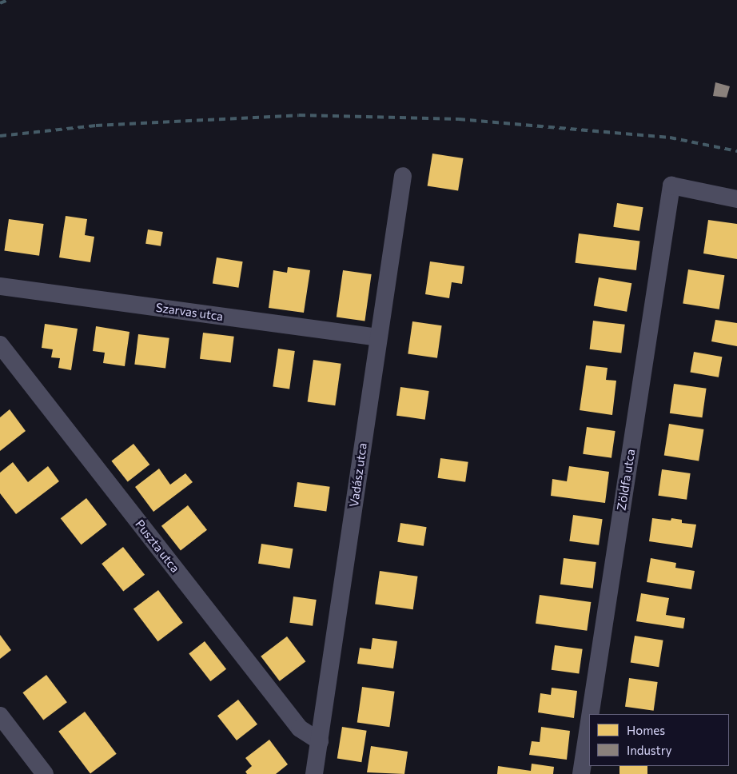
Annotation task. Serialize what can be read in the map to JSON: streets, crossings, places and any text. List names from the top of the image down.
{
  "streets": {
    "street": [
      "Szarvas utca",
      "Vadász utca",
      "Zöldfa utca",
      "Puszta utca"
    ]
  },
  "crossings": [
    ["Szarvas utca", "Vadász utca"],
    ["Vadász utca", "Puszta utca"]
  ],
  "legend": ["Homes", "Industry"]
}
